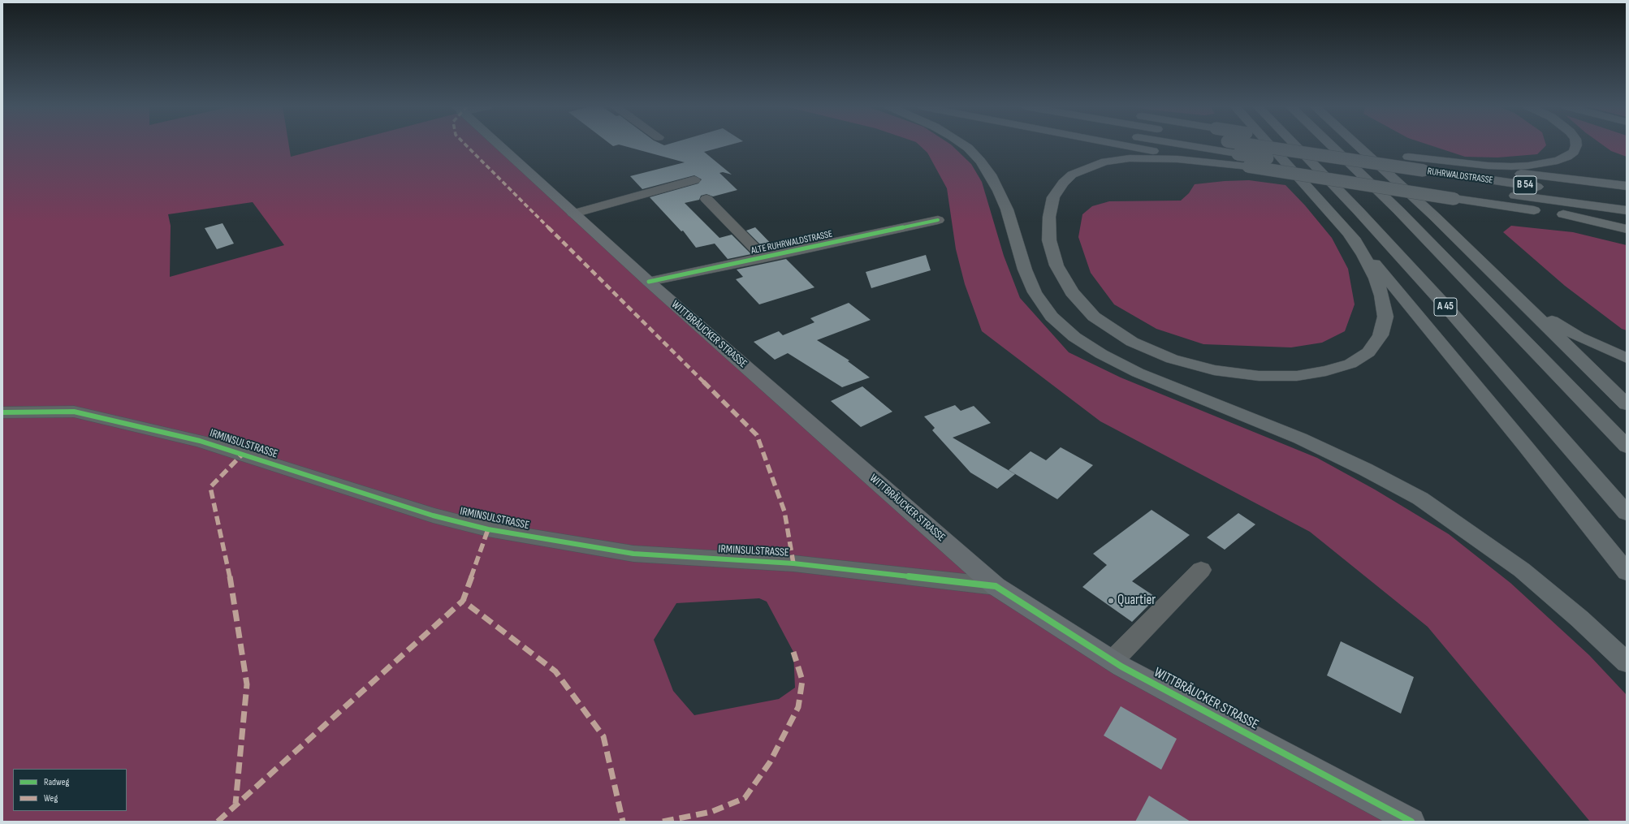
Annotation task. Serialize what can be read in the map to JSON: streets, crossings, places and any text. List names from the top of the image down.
{
  "streets": {
    "highway": ["RUHRWALDSTRASSE", "B 54", "A 45"],
    "main road": ["WITTBRÄUCKER STRASSE"],
    "street": ["ALTE RUHRWALDSTRASSE", "IRMINSULSTRASSE"]
  },
  "crossings": [
    ["RUHRWALDSTRASSE", "B 54"],
    ["ALTE RUHRWALDSTRASSE", "WITTBRÄUCKER STRASSE"],
    ["WITTBRÄUCKER STRASSE", "IRMINSULSTRASSE"]
  ],
  "places": ["Quartier"],
  "legend": ["Radweg", "Weg"]
}
